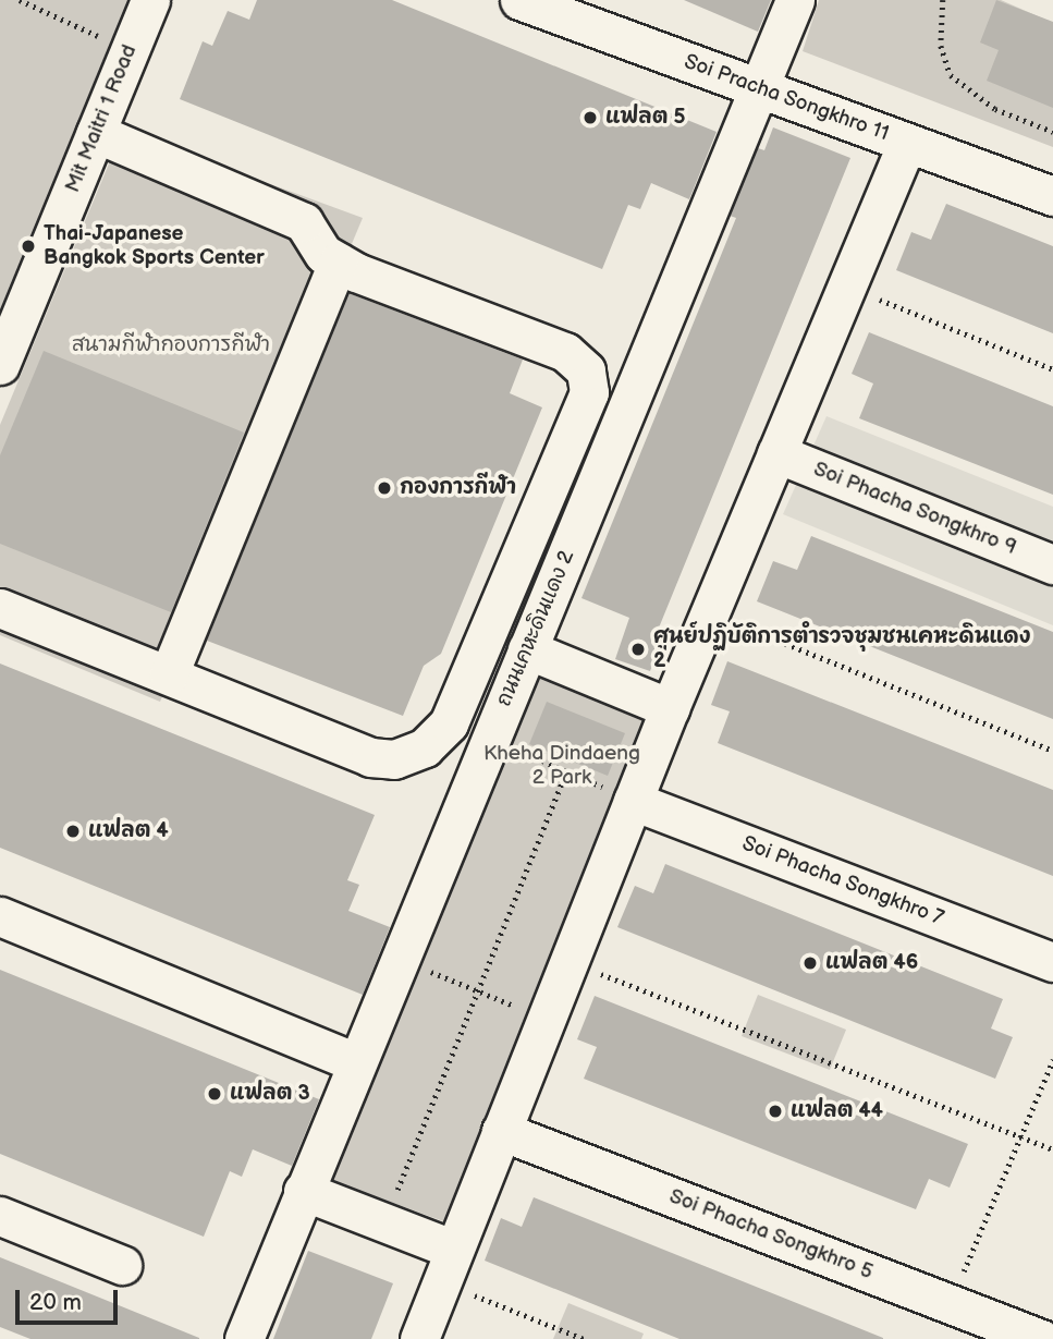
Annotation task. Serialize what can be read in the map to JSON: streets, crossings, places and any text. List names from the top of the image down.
{
  "streets": {
    "street": [
      "Soi Pracha Songkhro 11",
      "Mit Maitri 1 Road",
      "Soi Phacha Songkhro 9",
      "ถนนเคหะดินแดง 2",
      "Soi Phacha Songkhro 7",
      "Soi Phacha Songkhro 5"
    ]
  },
  "crossings": [
    ["Soi Pracha Songkhro 11", "ถนนเคหะดินแดง 2"]
  ],
  "parks": ["สนามกีฬากองการกีฬา", "Kheha Dindaeng 2 Park"],
  "places": [
    "แฟลต 5",
    "Thai-Japanese Bangkok Sports Center",
    "กองการกีฬา",
    "ศูนย์ปฏิบัติการตำรวจชุมชนเคหะดินแดง 2",
    "แฟลต 4",
    "แฟลต 46",
    "แฟลต 3",
    "แฟลต 44"
  ],
  "scale_bar": "20 m"
}
